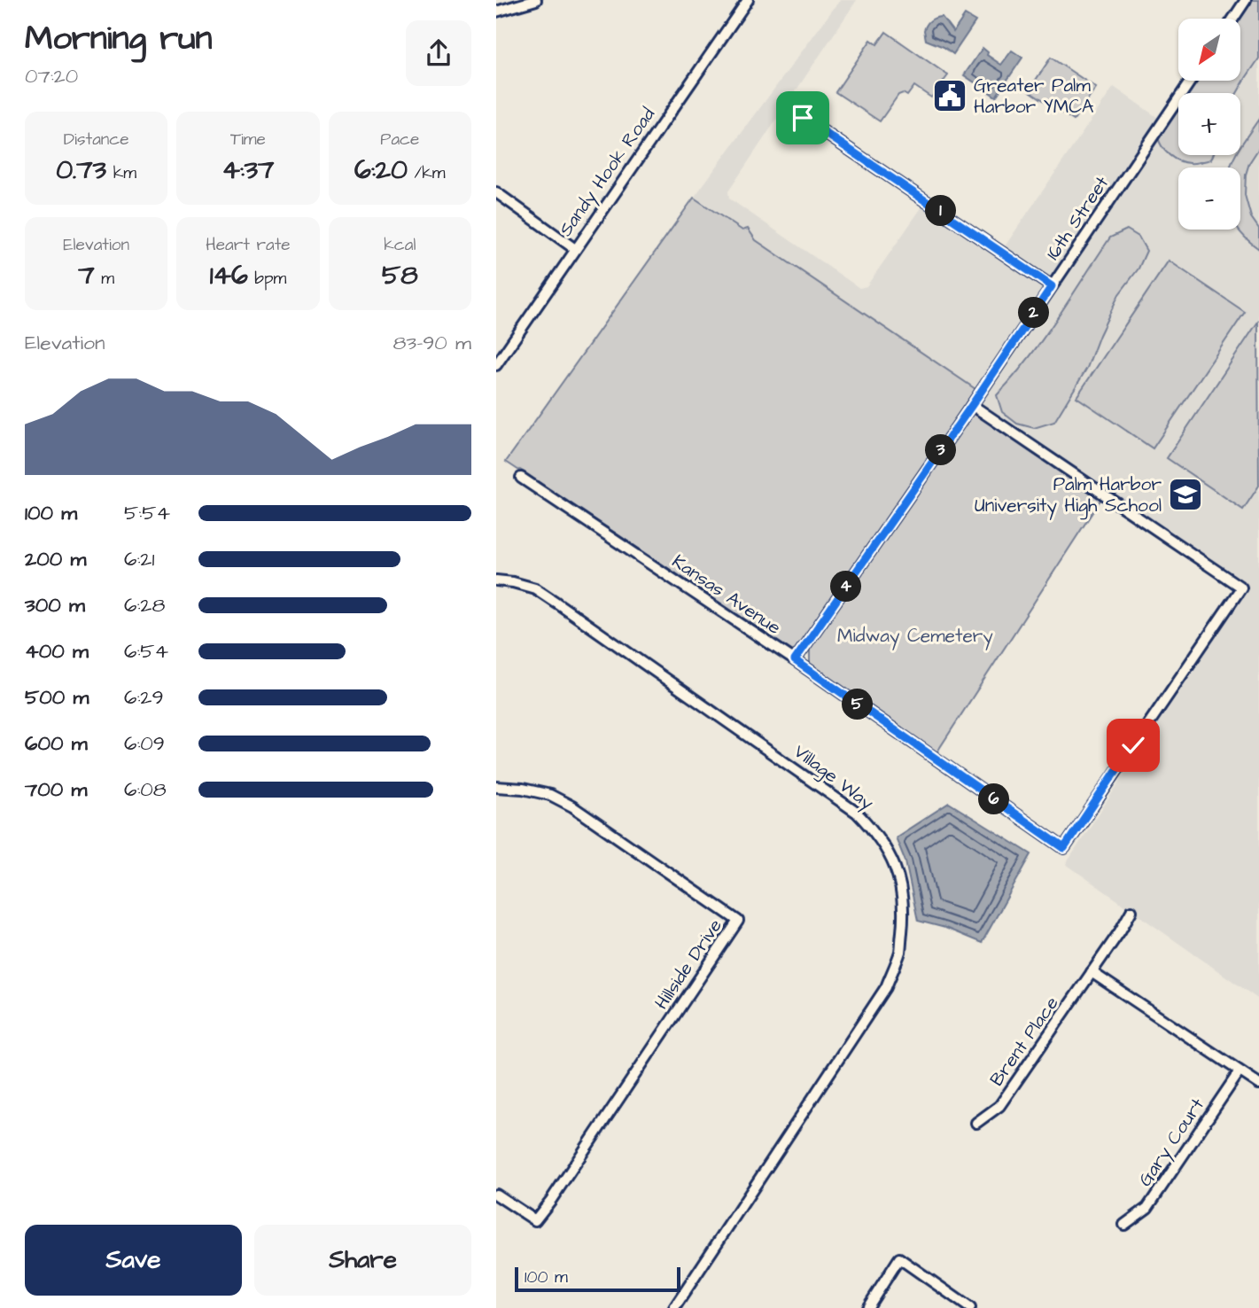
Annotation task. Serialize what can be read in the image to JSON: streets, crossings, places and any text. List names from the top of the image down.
{
  "streets": {
    "street": [
      "Sandy Hook Road",
      "16th Street",
      "Kansas Avenue",
      "Village Way",
      "Hillside Drive",
      "Brent Place",
      "Gary Court"
    ]
  },
  "crossings": [
    ["16th Street", "Kansas Avenue"]
  ],
  "parks": ["Midway Cemetery"],
  "places": {
    "public building": ["Greater Palm Harbor YMCA"],
    "school or university": ["Palm Harbor University High School"]
  },
  "scale_bar": "100 m",
  "north": "bottom left",
  "page": {
    "heading": ["Morning run", "07:20"],
    "map_buttons": ["+", "−"],
    "stats": [
      ["Distance", "0.73 km"],
      ["Time", "4:37"],
      ["Pace", "6:20 /km"],
      ["Elevation", "7 m"],
      ["Heart rate", "146 bpm"],
      ["kcal", "58"]
    ],
    "pins": [
      "1",
      "2",
      "3",
      "4",
      "5",
      "6"
    ],
    "chart": ["Elevation", "83–90 m"],
    "list": [
      {
        "name": "100 m",
        "note": "5:54"
      },
      {
        "name": "200 m",
        "note": "6:21"
      },
      {
        "name": "300 m",
        "note": "6:28"
      },
      {
        "name": "400 m",
        "note": "6:54"
      },
      {
        "name": "500 m",
        "note": "6:29"
      },
      {
        "name": "600 m",
        "note": "6:09"
      },
      {
        "name": "700 m",
        "note": "6:08"
      }
    ],
    "buttons": ["Save", "Share"],
    "scale": "100 m"
  }
}
